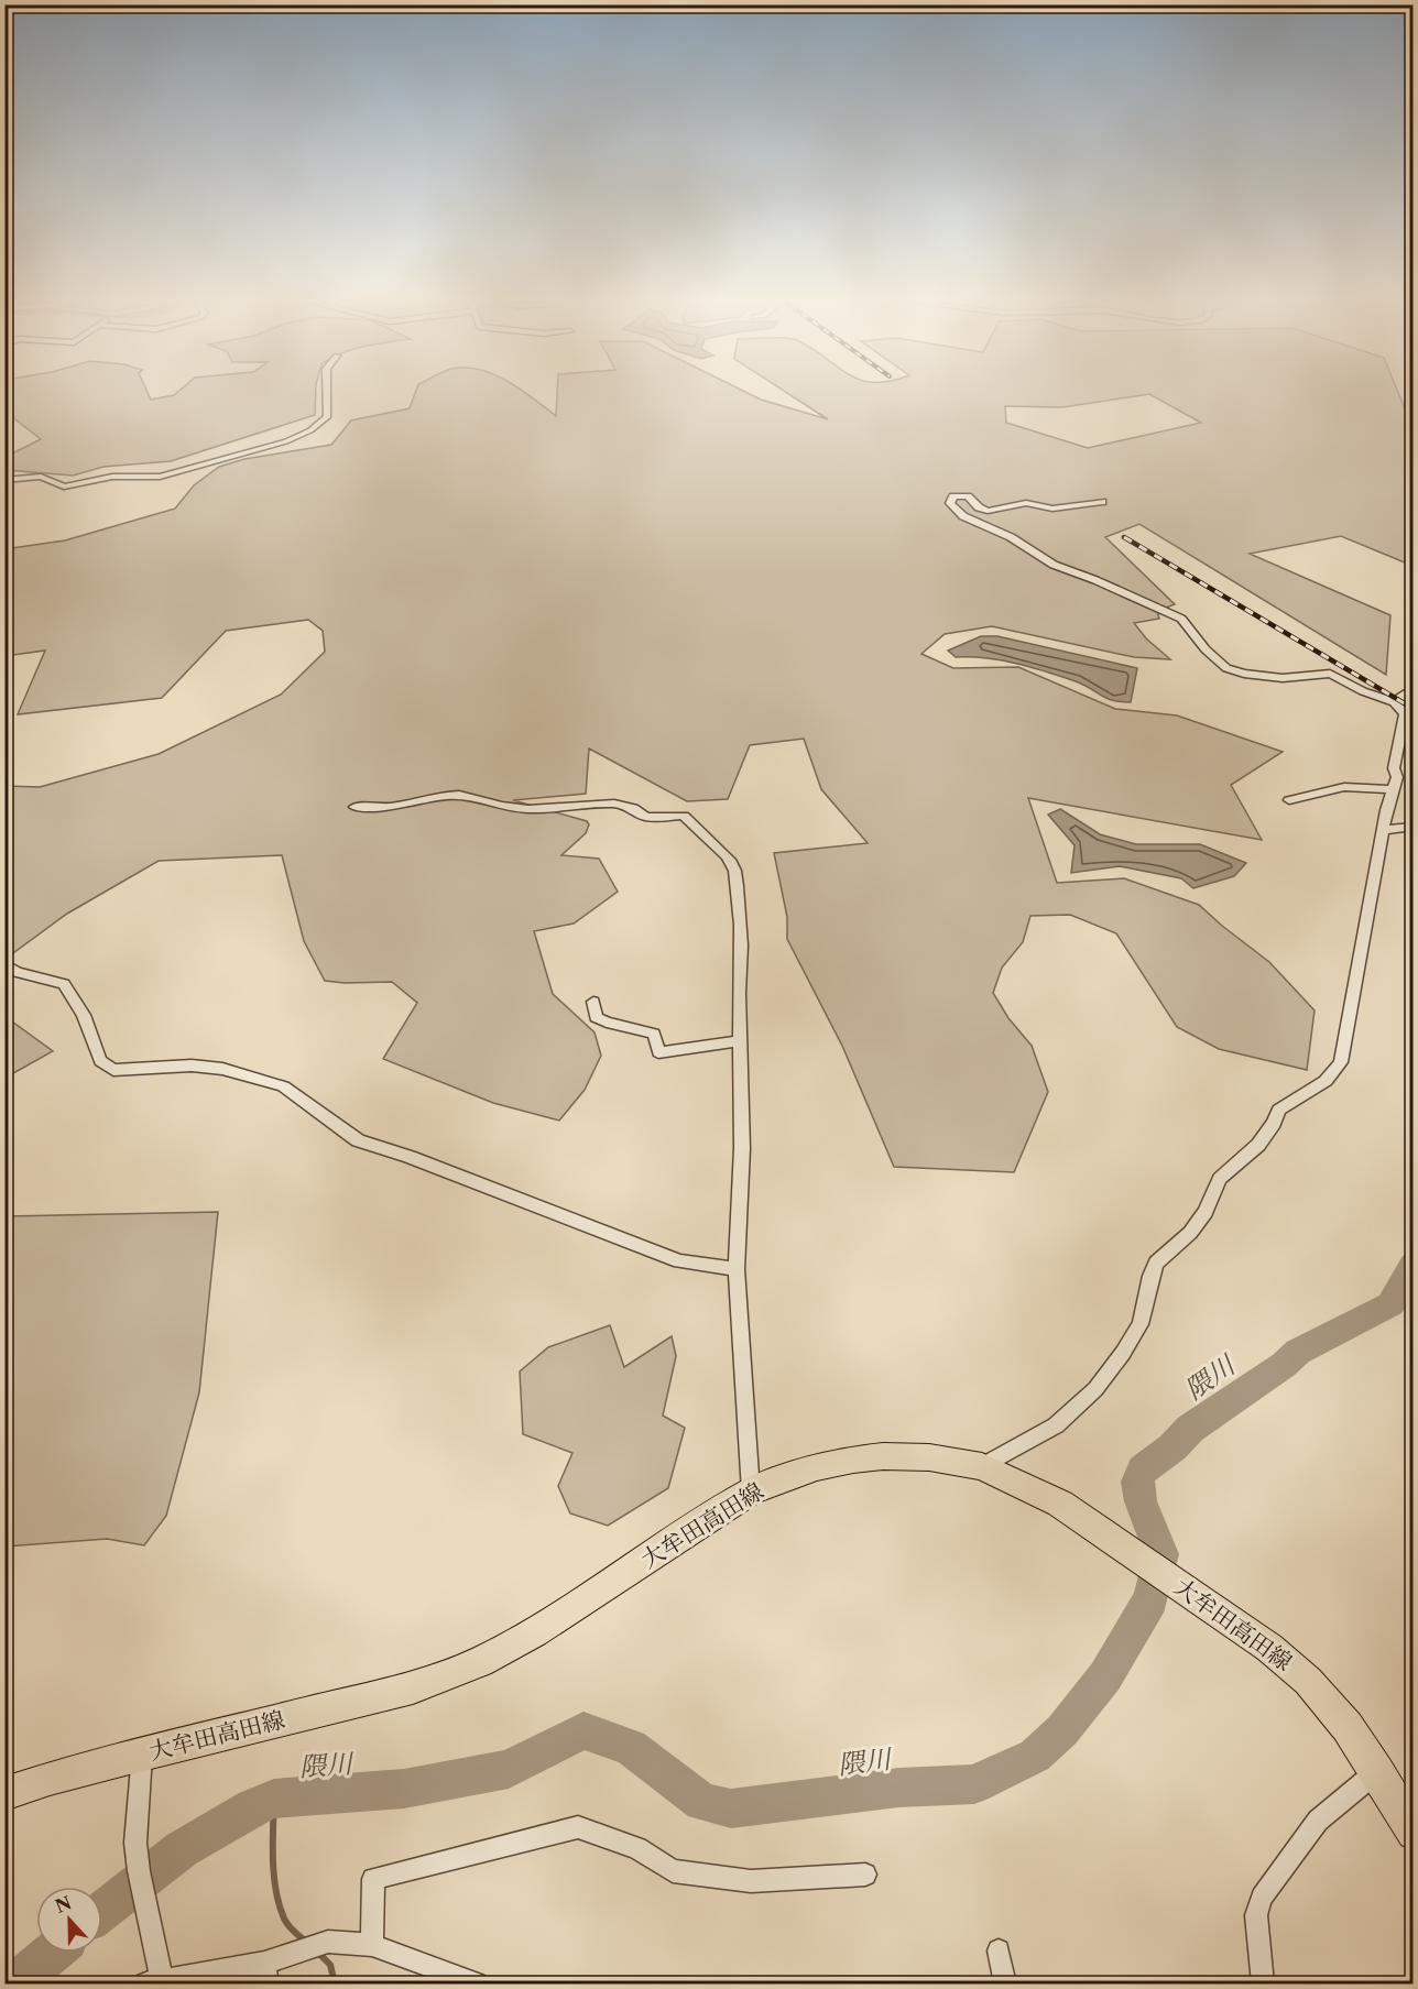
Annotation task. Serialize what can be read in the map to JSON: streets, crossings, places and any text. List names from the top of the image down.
{
  "streets": {
    "main road": ["大牟田高田線"]
  },
  "water": ["隈川"],
  "north": "top"
}
